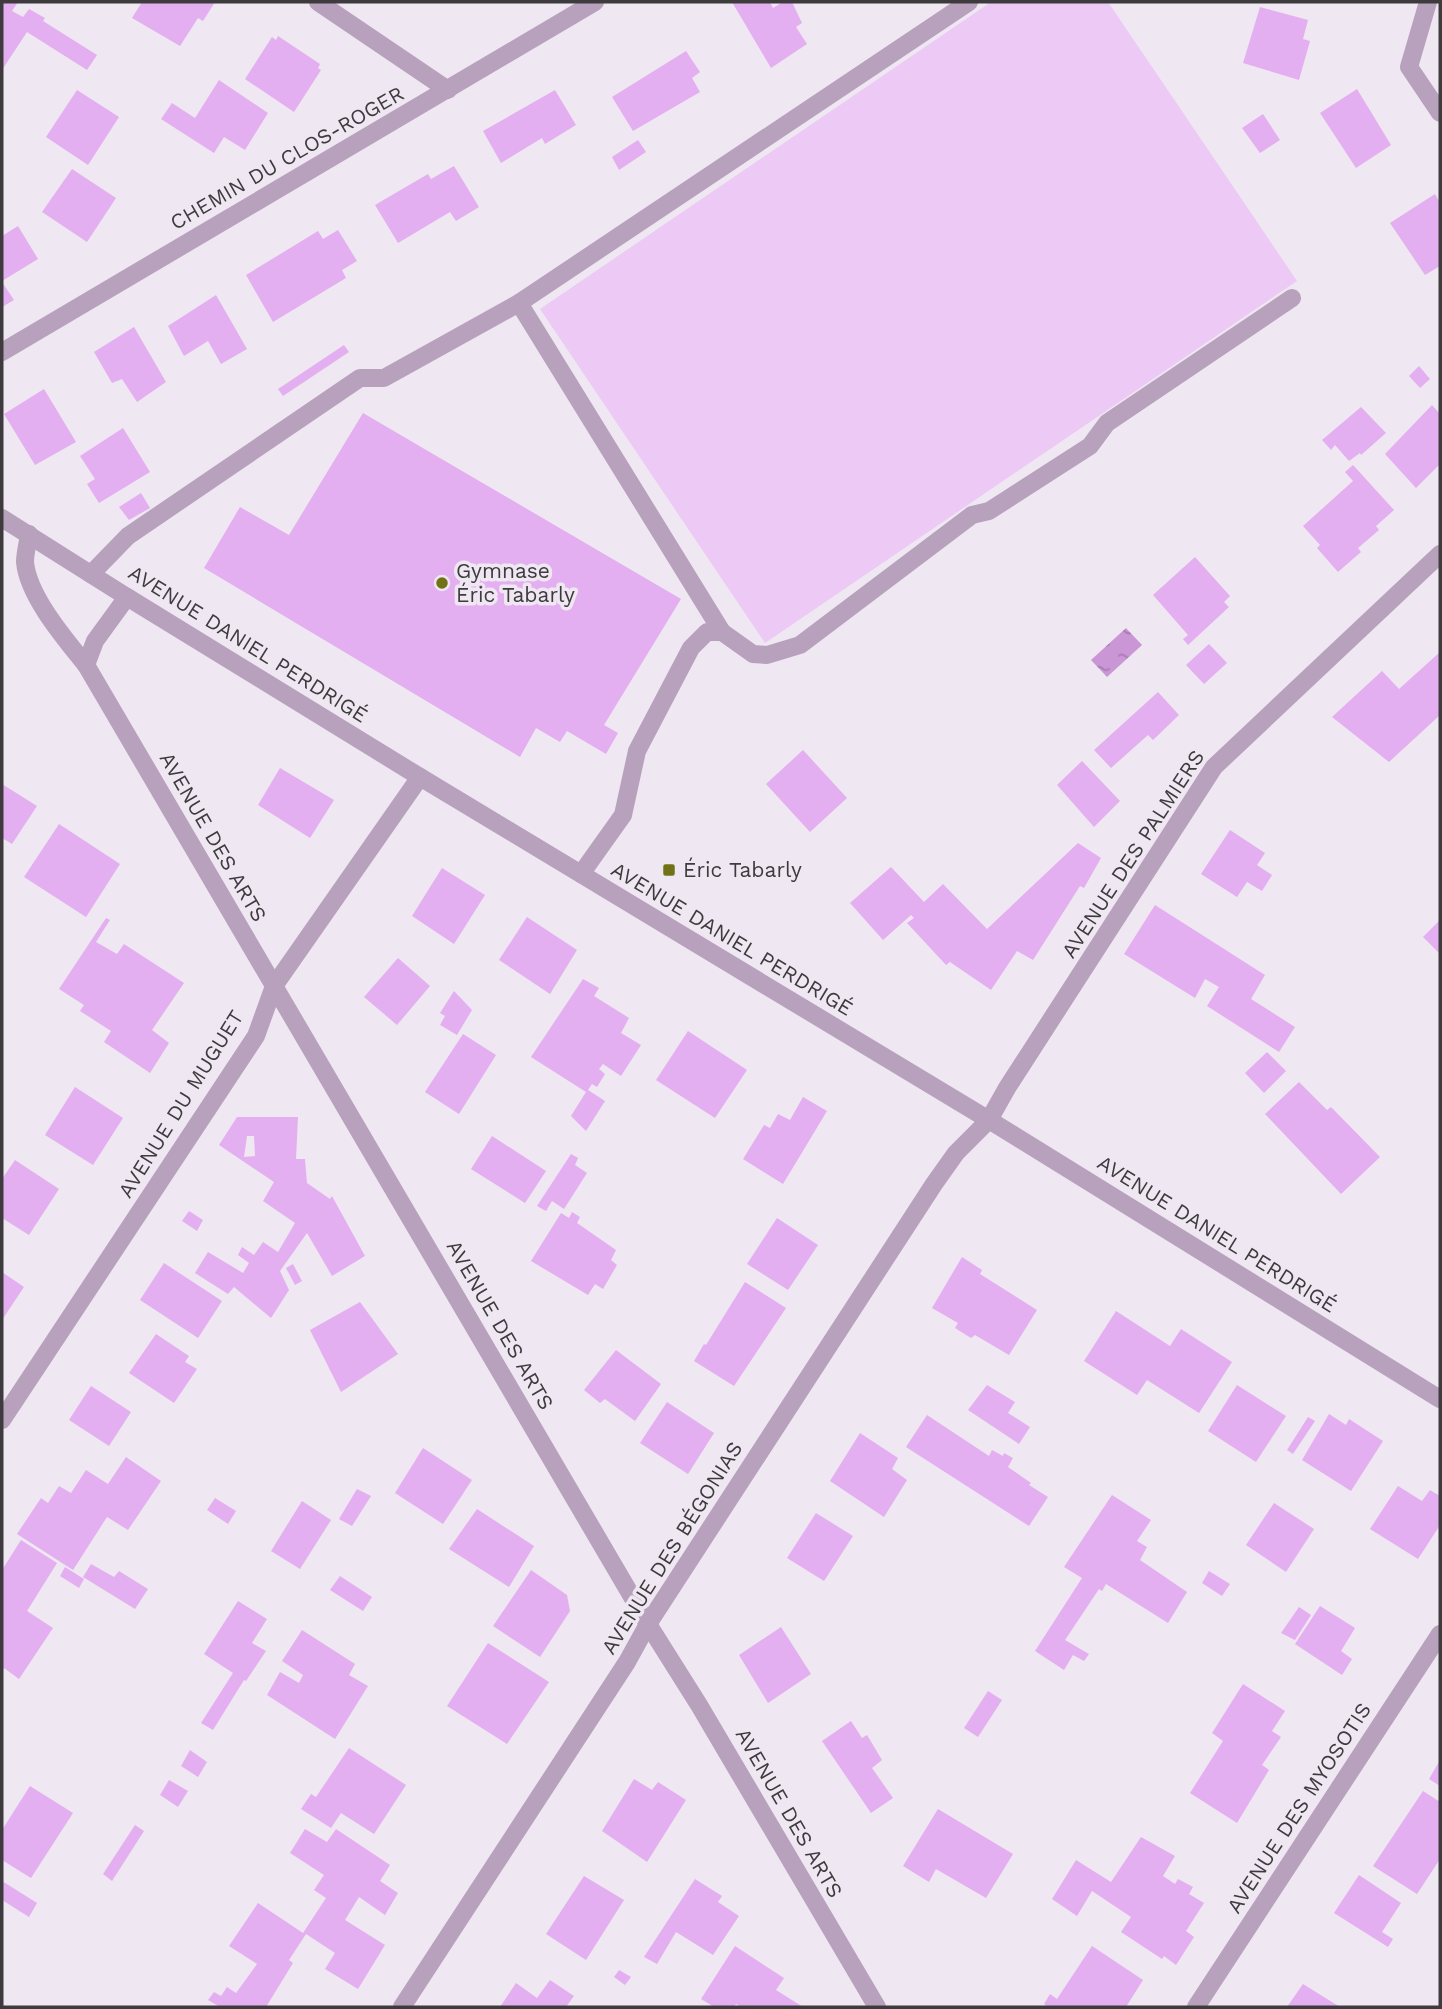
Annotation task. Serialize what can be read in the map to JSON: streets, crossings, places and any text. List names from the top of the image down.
{
  "streets": {
    "street": [
      "CHEMIN DU CLOS-ROGER",
      "AVENUE DANIEL PERDRIGÉ",
      "AVENUE DES ARTS",
      "AVENUE DES PALMIERS",
      "AVENUE DU MUGUET",
      "AVENUE DES BÉGONIAS",
      "AVENUE DES MYOSOTIS"
    ]
  },
  "crossings": [
    ["AVENUE DANIEL PERDRIGÉ", "AVENUE DES ARTS"],
    ["AVENUE DANIEL PERDRIGÉ", "AVENUE DES PALMIERS"],
    ["AVENUE DANIEL PERDRIGÉ", "AVENUE DU MUGUET"],
    ["AVENUE DANIEL PERDRIGÉ", "AVENUE DES BÉGONIAS"],
    ["AVENUE DES ARTS", "AVENUE DU MUGUET"],
    ["AVENUE DES ARTS", "AVENUE DES BÉGONIAS"],
    ["AVENUE DES PALMIERS", "AVENUE DES BÉGONIAS"]
  ],
  "places": {
    "other": ["Gymnase Éric Tabarly"],
    "transit": ["Éric Tabarly"]
  }
}
